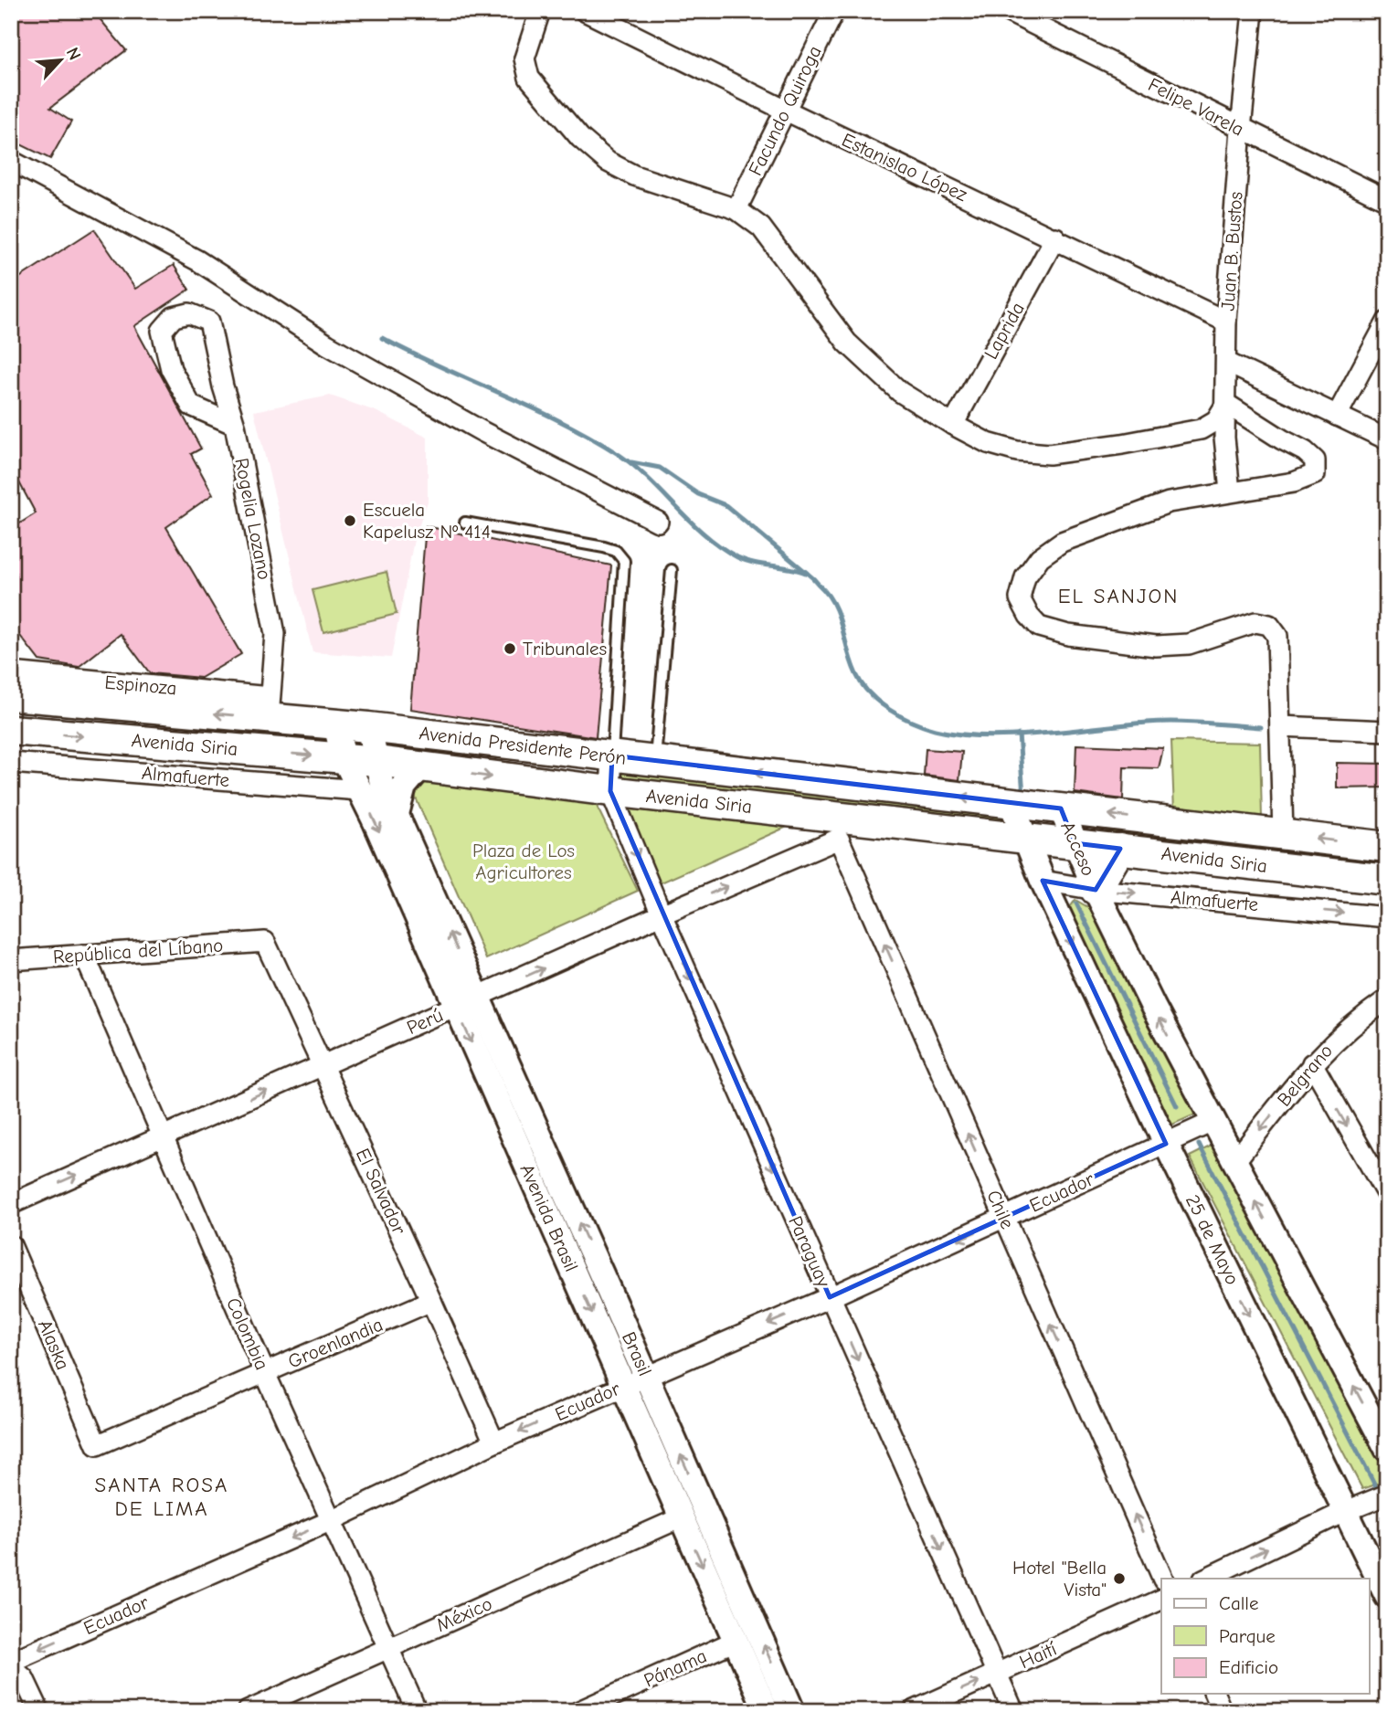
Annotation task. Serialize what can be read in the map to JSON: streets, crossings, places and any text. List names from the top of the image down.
{
  "streets": {
    "main road": ["Avenida Siria", "Avenida Presidente Perón"],
    "street": [
      "Felipe Varela",
      "Facundo Quiroga",
      "Estanislao López",
      "Juan B. Bustos",
      "Laprida",
      "Rogelia Lozano",
      "Espinoza",
      "Almafuerte",
      "Acceso",
      "República del Líbano",
      "Perú",
      "Belgrano",
      "El Salvador",
      "Ecuador",
      "Chile",
      "Avenida Brasil",
      "25 de Mayo",
      "Paraguay",
      "Colombia",
      "Groenlandia",
      "Alaska",
      "Brasil",
      "México",
      "Haití",
      "Pánama"
    ]
  },
  "crossings": [
    ["Felipe Varela", "Juan B. Bustos"],
    ["Facundo Quiroga", "Estanislao López"],
    ["Estanislao López", "Juan B. Bustos"],
    ["Estanislao López", "Laprida"],
    ["Rogelia Lozano", "Espinoza"],
    ["Rogelia Lozano", "Avenida Presidente Perón"],
    ["Espinoza", "Avenida Presidente Perón"],
    ["Avenida Siria", "Avenida Presidente Perón"],
    ["Avenida Siria", "Acceso"],
    ["Avenida Siria", "Avenida Brasil"],
    ["Avenida Siria", "Paraguay"],
    ["Avenida Presidente Perón", "Avenida Brasil"],
    ["Almafuerte", "Acceso"],
    ["Almafuerte", "Avenida Brasil"],
    ["Almafuerte", "25 de Mayo"],
    ["República del Líbano", "El Salvador"],
    ["República del Líbano", "Colombia"],
    ["Perú", "El Salvador"],
    ["Perú", "Chile"],
    ["Perú", "Avenida Brasil"],
    ["Perú", "Paraguay"],
    ["Perú", "Colombia"],
    ["Perú", "Brasil"],
    ["El Salvador", "Ecuador"],
    ["El Salvador", "Groenlandia"],
    ["Ecuador", "Chile"],
    ["Ecuador", "Avenida Brasil"],
    ["Ecuador", "25 de Mayo"],
    ["Ecuador", "Paraguay"],
    ["Ecuador", "Colombia"],
    ["Ecuador", "Brasil"],
    ["Avenida Brasil", "México"],
    ["Avenida Brasil", "Pánama"],
    ["Paraguay", "Haití"],
    ["Colombia", "Groenlandia"],
    ["Colombia", "México"],
    ["Groenlandia", "Alaska"]
  ],
  "one_way": [
    "Avenida Presidente Perón",
    "Almafuerte",
    "Perú",
    "Belgrano",
    "Ecuador",
    "Chile",
    "Paraguay",
    "Brasil"
  ],
  "districts": ["EL SANJON", "SANTA ROSA DE LIMA"],
  "parks": ["Plaza de Los Agricultores"],
  "places": ["Escuela Kapelusz Nº 414", "Tribunales", "Hotel \"Bella Vista\""],
  "legend": ["Calle", "Parque", "Edificio"],
  "north": "top right"
}
